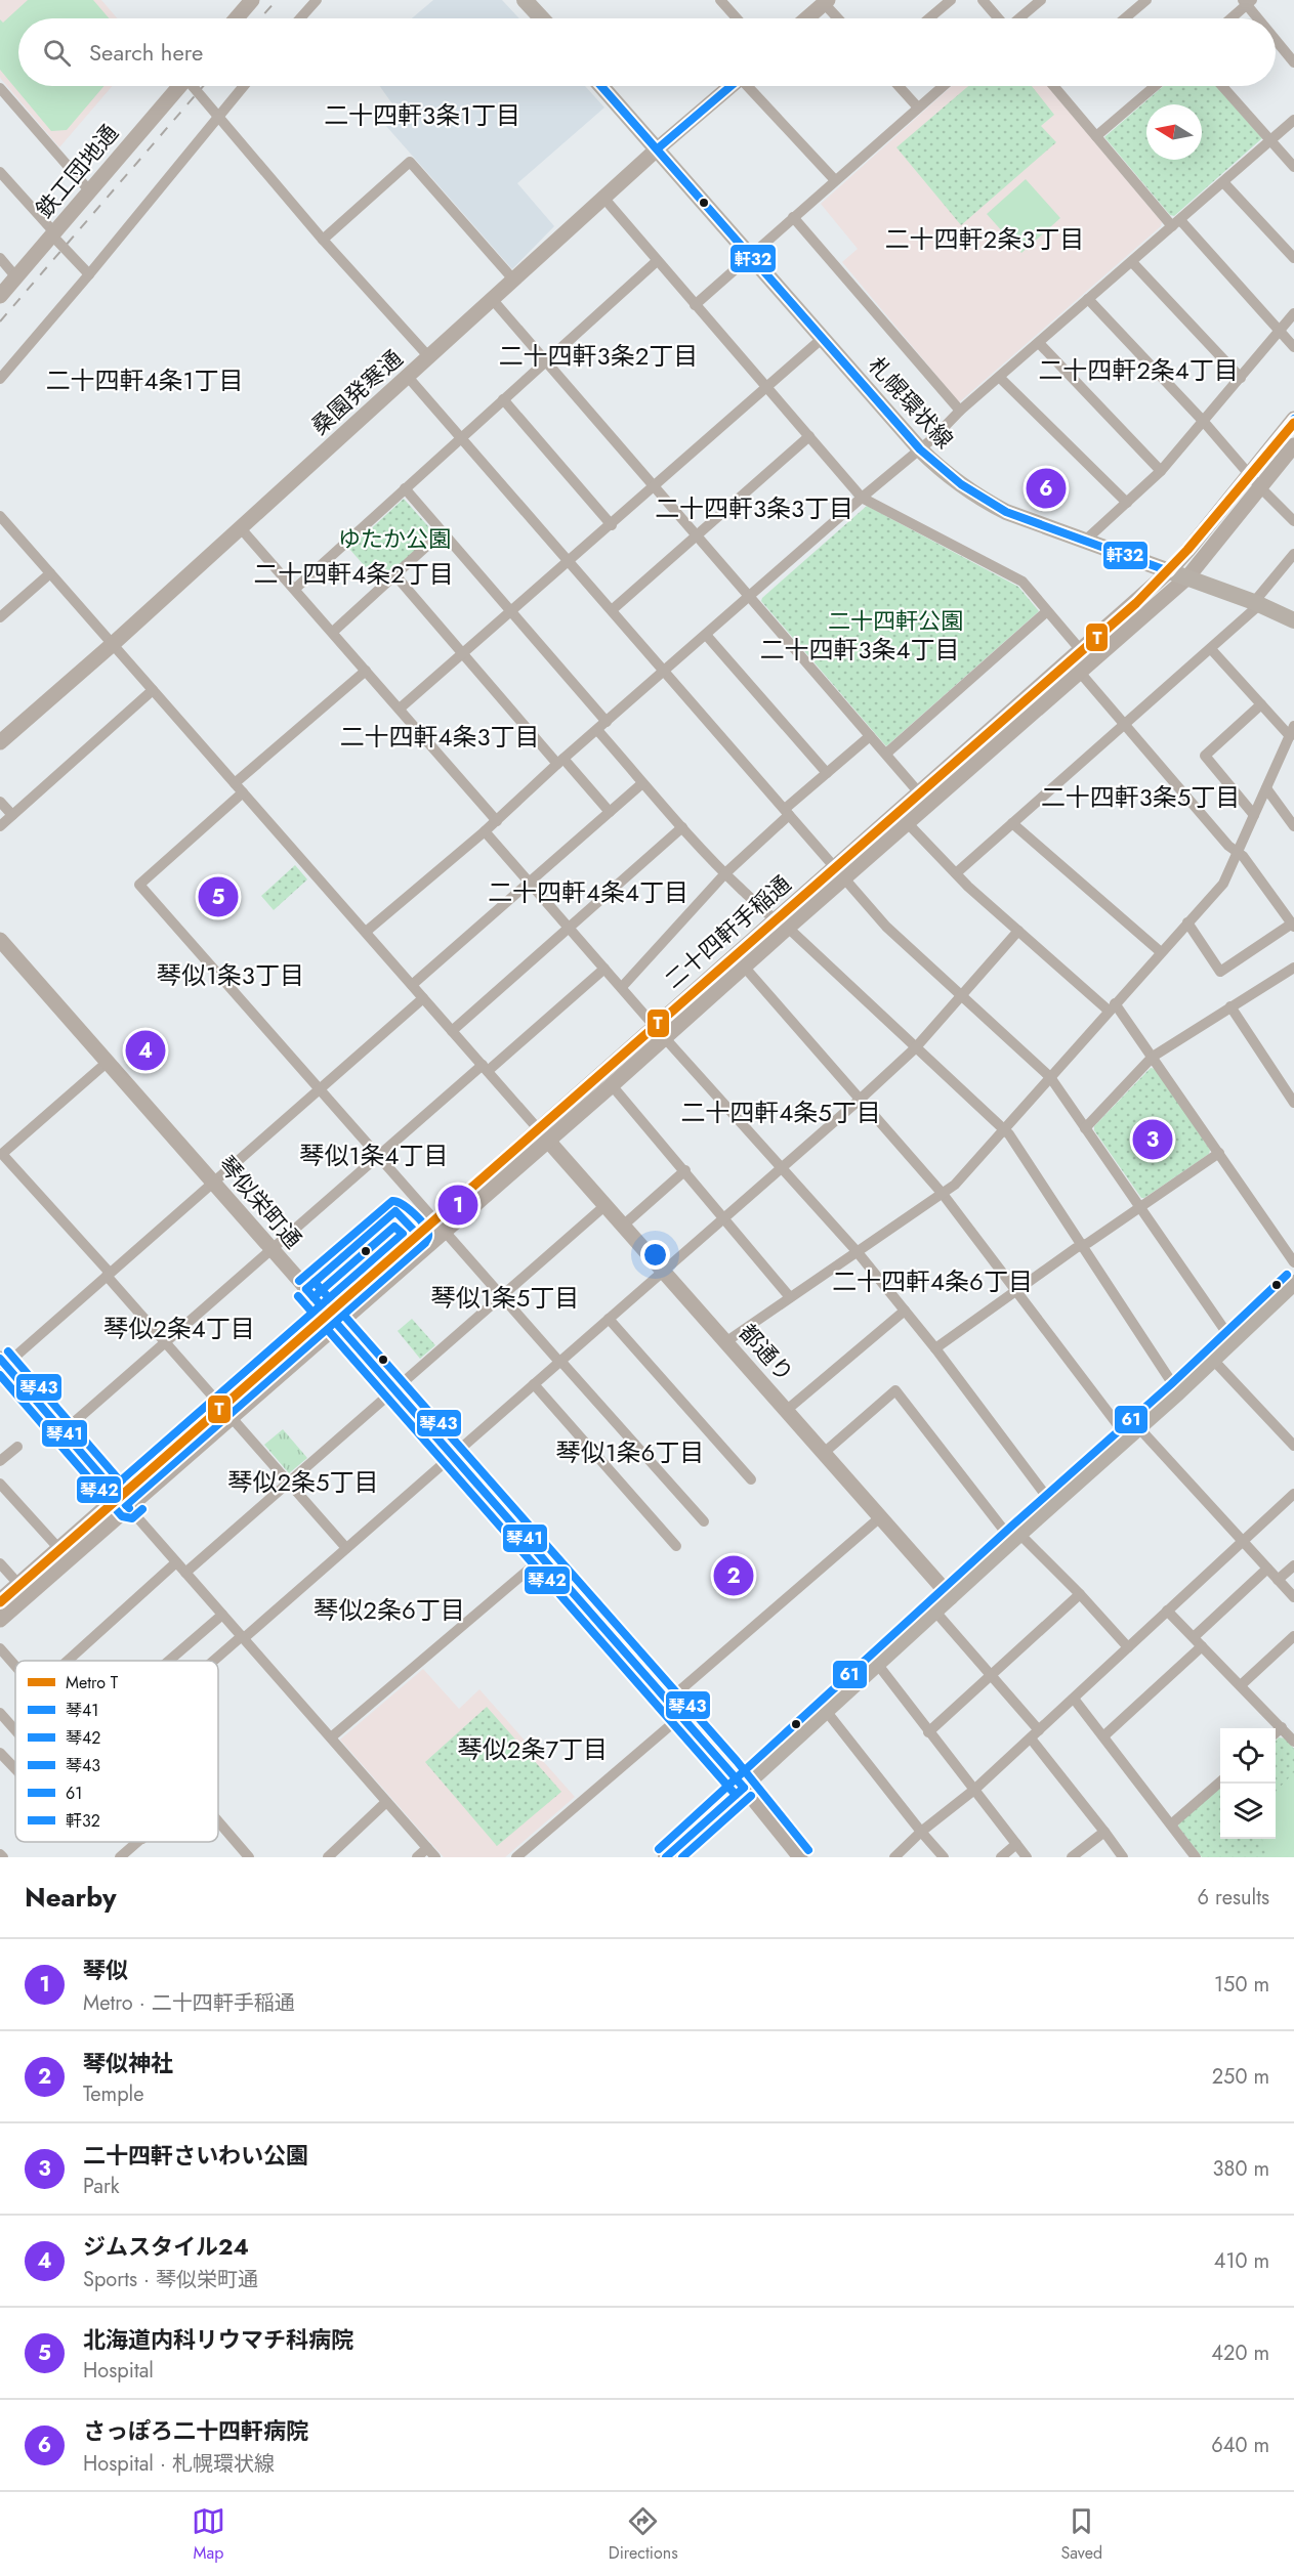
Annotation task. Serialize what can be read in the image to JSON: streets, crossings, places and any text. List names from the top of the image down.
{
  "streets": {
    "main road": ["札幌環状線"],
    "street": [
      "鉄工団地通",
      "桑園発寒通",
      "二十四軒手稲通",
      "琴似栄町通",
      "都通り"
    ]
  },
  "crossings": [
    ["桑園発寒通", "札幌環状線"],
    ["札幌環状線", "二十四軒手稲通"],
    ["二十四軒手稲通", "琴似栄町通"],
    ["二十四軒手稲通", "都通り"]
  ],
  "districts": [
    "二十四軒3条1丁目",
    "二十四軒2条3丁目",
    "二十四軒3条2丁目",
    "二十四軒2条4丁目",
    "二十四軒4条1丁目",
    "二十四軒3条3丁目",
    "二十四軒4条2丁目",
    "二十四軒3条4丁目",
    "二十四軒4条3丁目",
    "二十四軒3条5丁目",
    "二十四軒4条4丁目",
    "琴似1条3丁目",
    "二十四軒4条5丁目",
    "琴似1条4丁目",
    "二十四軒4条6丁目",
    "琴似1条5丁目",
    "琴似2条4丁目",
    "琴似1条6丁目",
    "琴似2条5丁目",
    "琴似2条6丁目",
    "琴似2条7丁目"
  ],
  "parks": ["ゆたか公園", "二十四軒公園"],
  "lines": [
    "transit line 軒32",
    "metro line T",
    "transit line 琴42",
    "transit line 琴41",
    "transit line 琴43",
    "transit line 61"
  ],
  "legend": [
    "Metro T",
    "琴41",
    "琴42",
    "琴43",
    "61",
    "軒32"
  ],
  "north": "left",
  "page": {
    "search": "Search here",
    "pins": [
      "6",
      "5",
      "4",
      "3",
      "1",
      "2"
    ],
    "heading": ["Nearby", "6 results"],
    "list": [
      {
        "mark": "1",
        "name": "琴似",
        "note": "Metro · 二十四軒手稲通",
        "value": "150 m"
      },
      {
        "mark": "2",
        "name": "琴似神社",
        "note": "Temple",
        "value": "250 m"
      },
      {
        "mark": "3",
        "name": "二十四軒さいわい公園",
        "note": "Park",
        "value": "380 m"
      },
      {
        "mark": "4",
        "name": "ジムスタイル24",
        "note": "Sports · 琴似栄町通",
        "value": "410 m"
      },
      {
        "mark": "5",
        "name": "北海道内科リウマチ科病院",
        "note": "Hospital",
        "value": "420 m"
      },
      {
        "mark": "6",
        "name": "さっぽろ二十四軒病院",
        "note": "Hospital · 札幌環状線",
        "value": "640 m"
      }
    ],
    "nav": ["Map", "Directions", "Saved"]
  }
}
